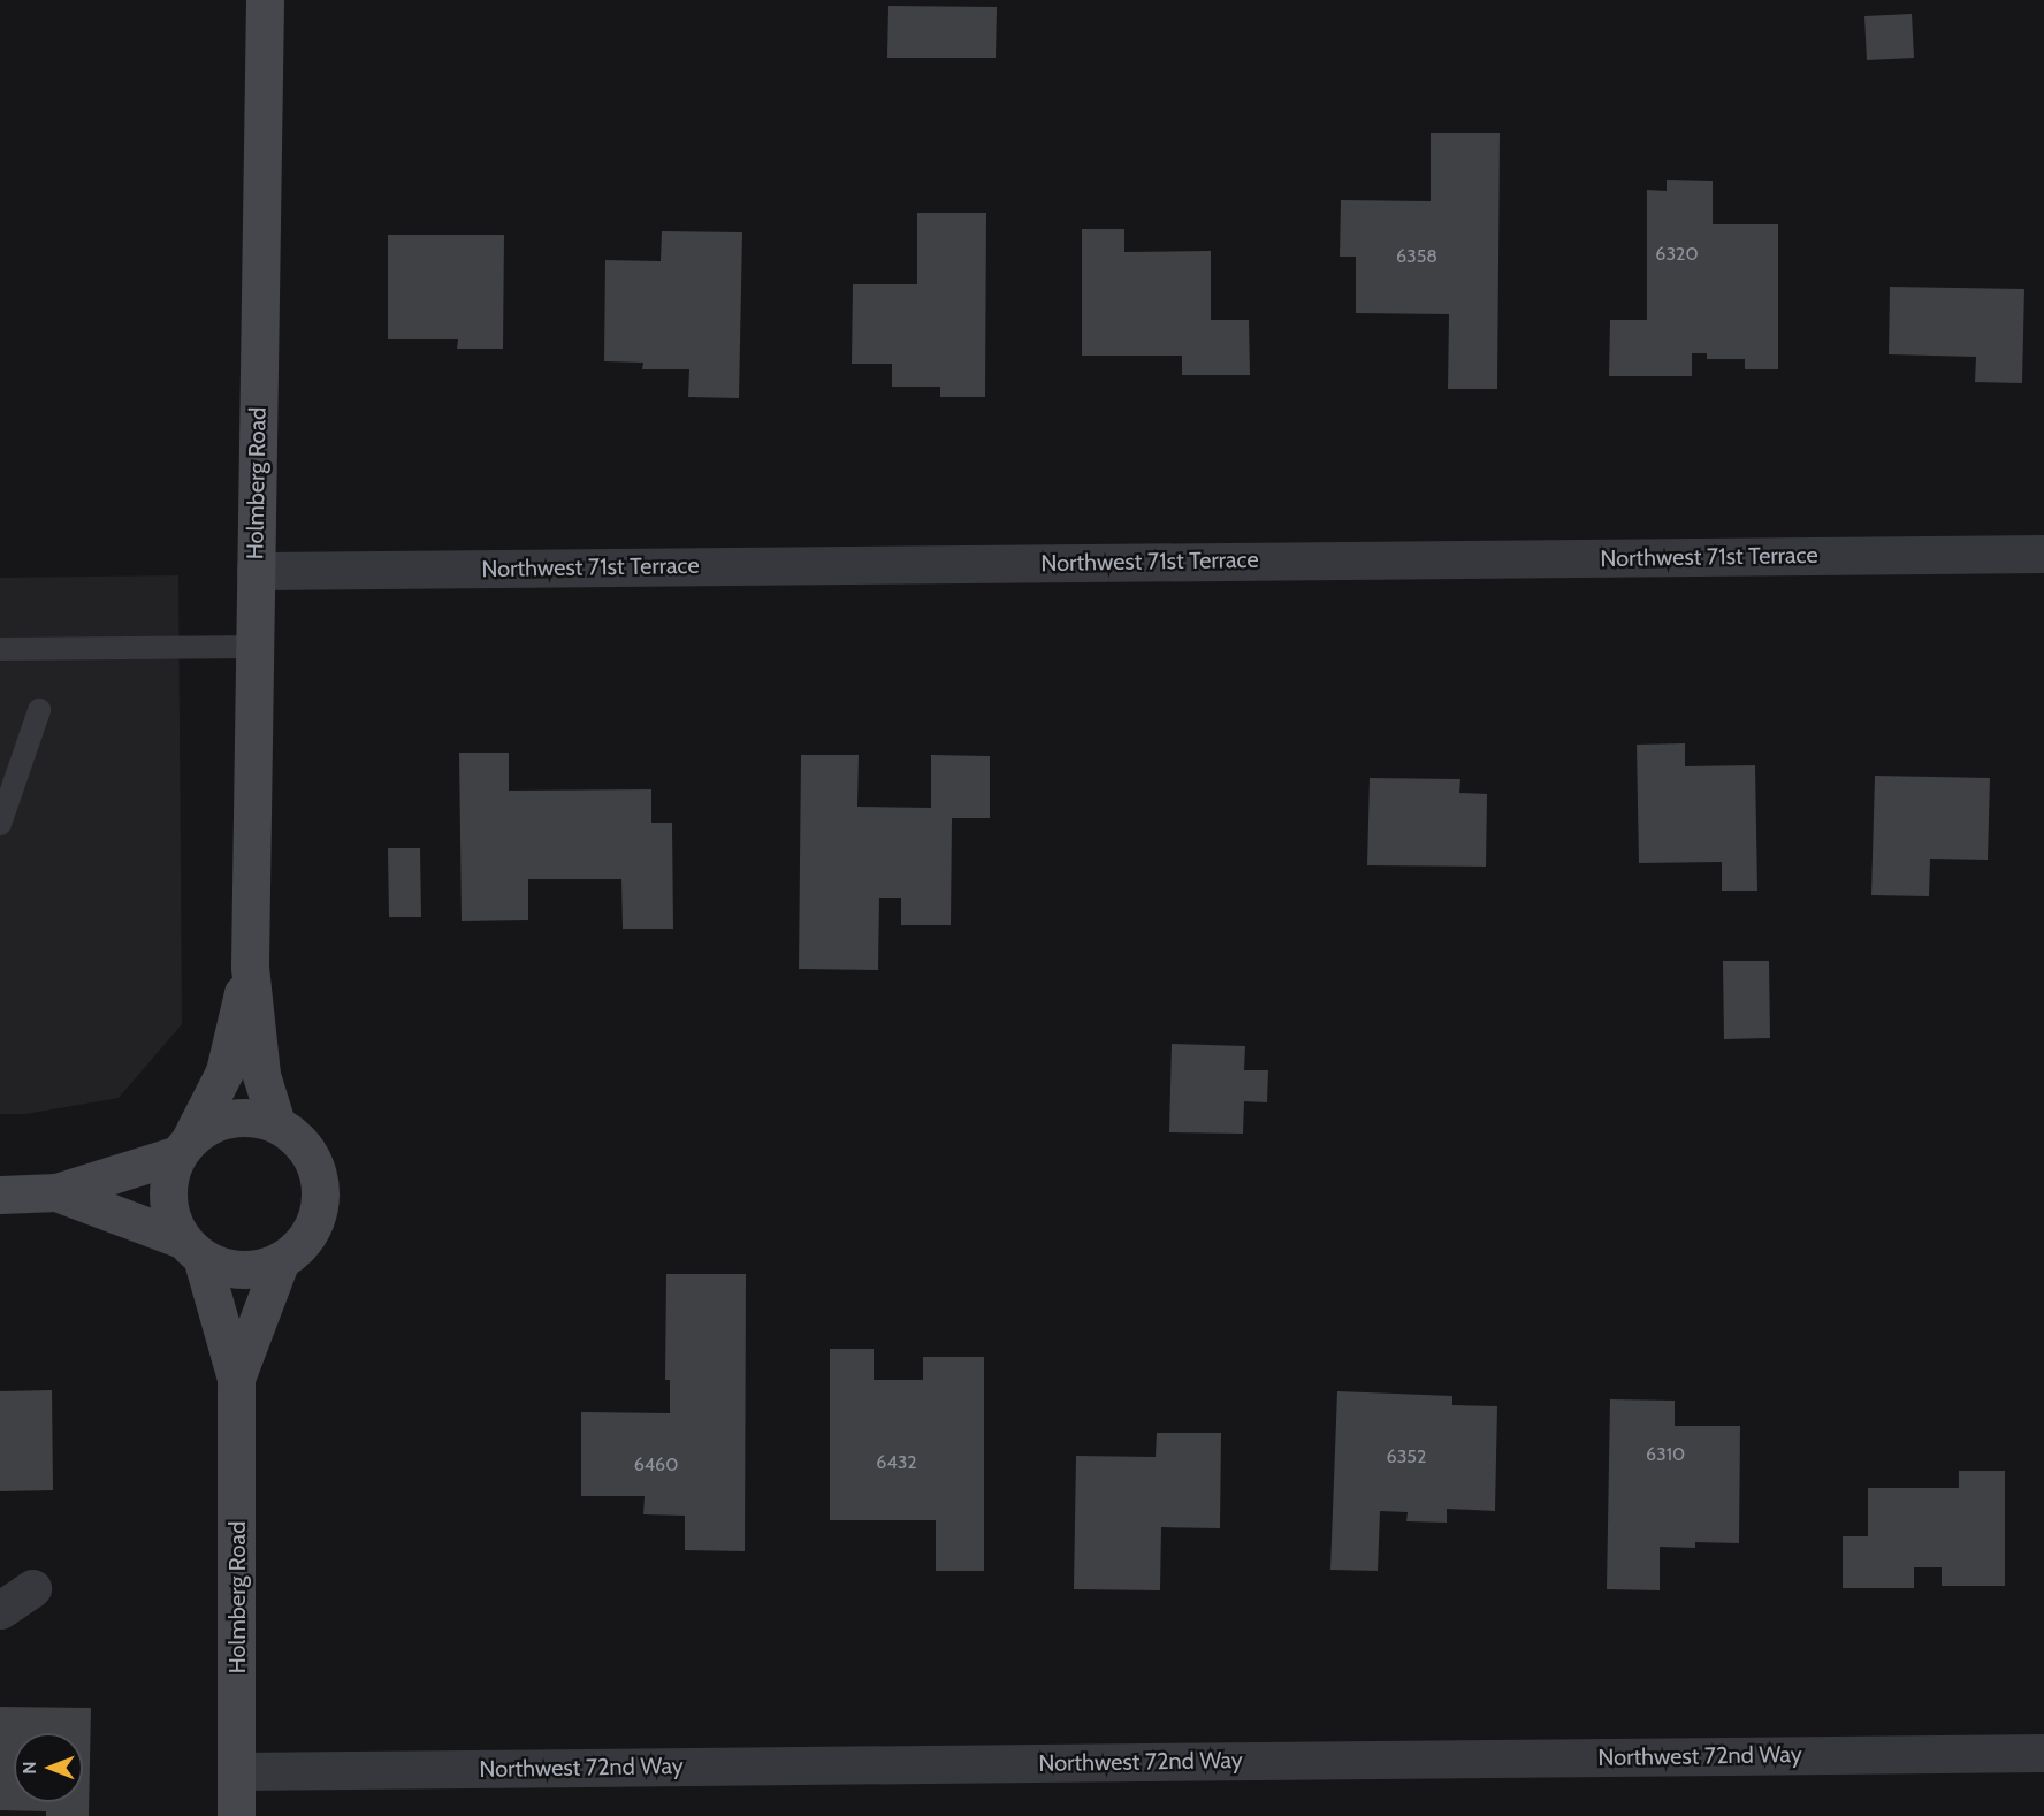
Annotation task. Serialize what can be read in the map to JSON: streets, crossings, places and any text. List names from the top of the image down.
{
  "streets": {
    "street": ["Holmberg Road", "Northwest 71st Terrace", "Northwest 72nd Way"]
  },
  "crossings": [
    ["Holmberg Road", "Northwest 71st Terrace"],
    ["Holmberg Road", "Northwest 72nd Way"]
  ],
  "house_numbers": [
    "6320",
    "6358",
    "6310",
    "6352",
    "6432",
    "6460"
  ],
  "north": "left"
}
